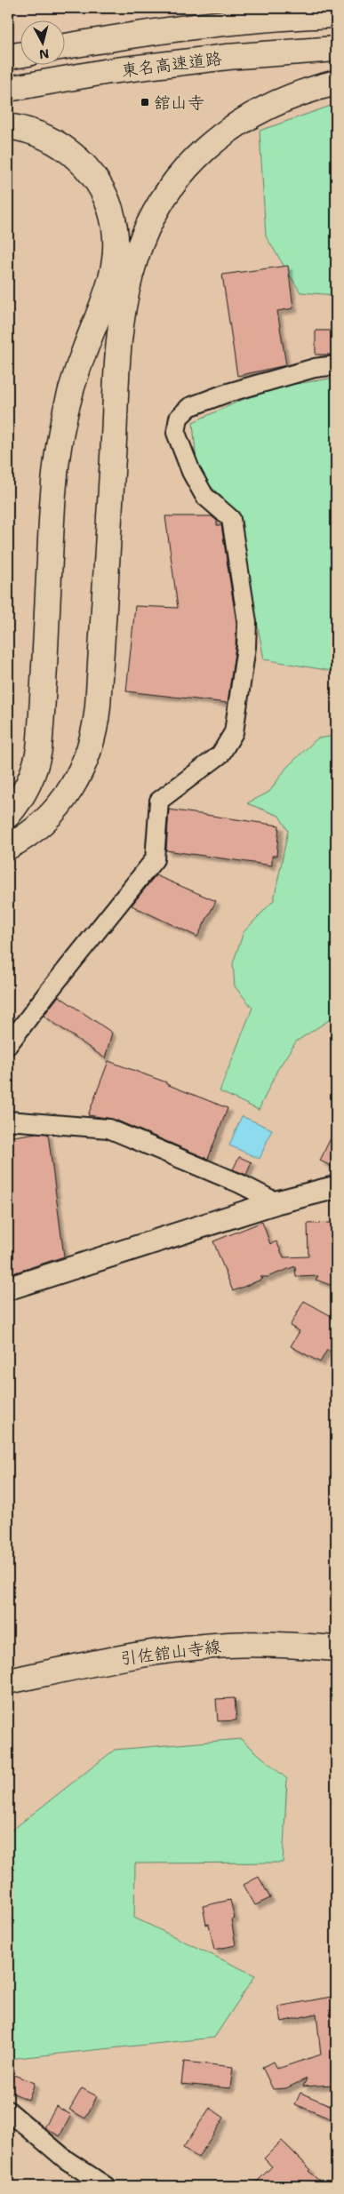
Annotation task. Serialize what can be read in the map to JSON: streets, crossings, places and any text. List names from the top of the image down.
{
  "streets": {
    "main road": ["東名高速道路", "引佐舘山寺線"]
  },
  "places": {
    "transit": ["舘山寺"]
  },
  "north": "bottom"
}
